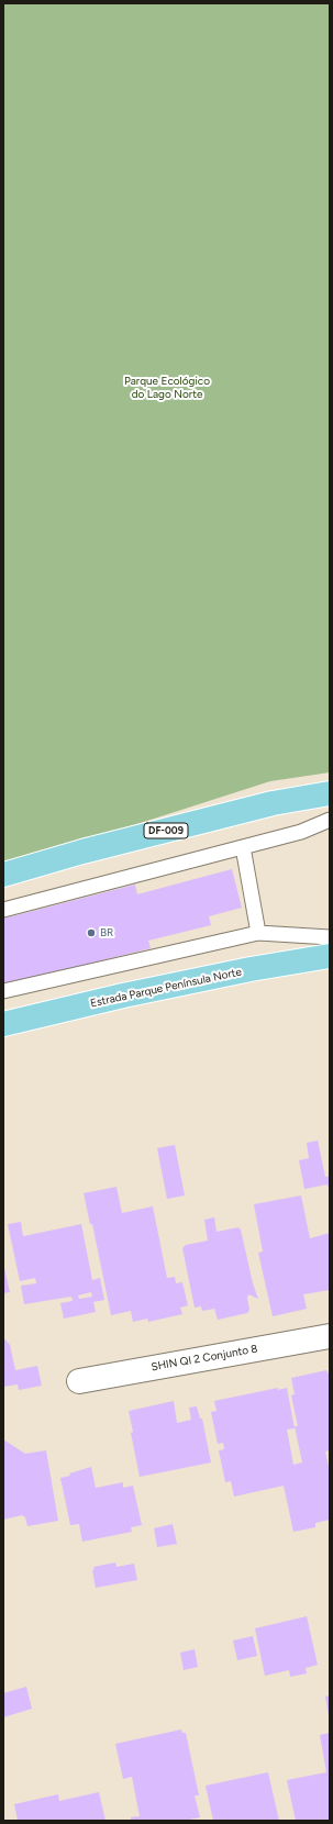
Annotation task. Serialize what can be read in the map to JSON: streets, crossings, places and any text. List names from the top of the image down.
{
  "streets": {
    "main road": ["DF-009", "Estrada Parque Península Norte"],
    "street": ["SHIN QI 2 Conjunto 8"]
  },
  "parks": ["Parque Ecológico do Lago Norte"],
  "places": ["BR"]
}
